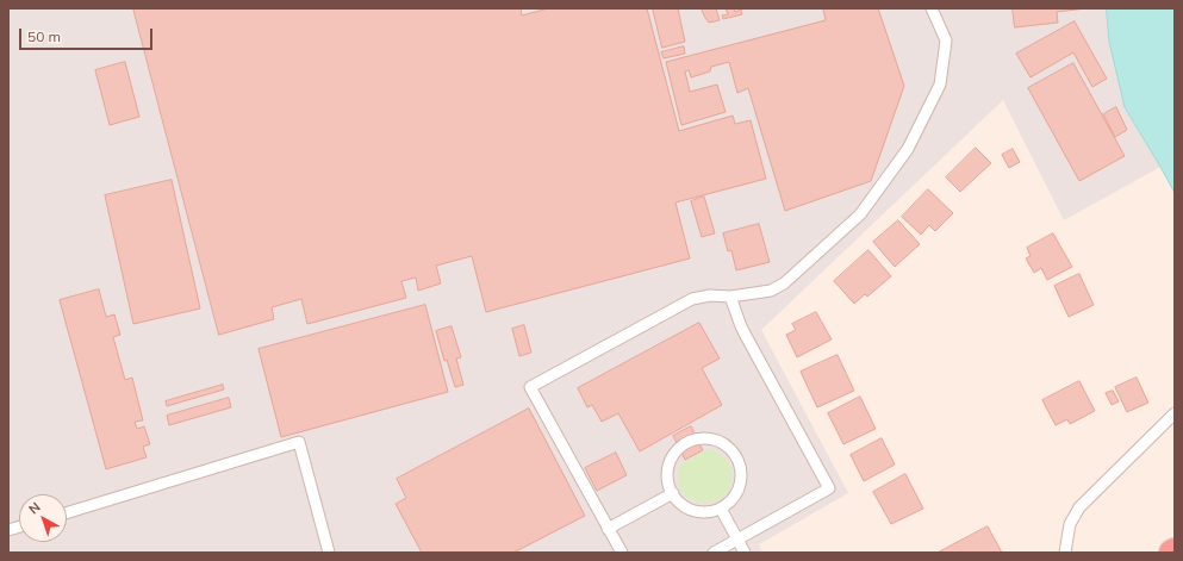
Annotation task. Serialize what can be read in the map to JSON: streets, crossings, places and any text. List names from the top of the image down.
{
  "scale_bar": "50 m",
  "north": "top left"
}
